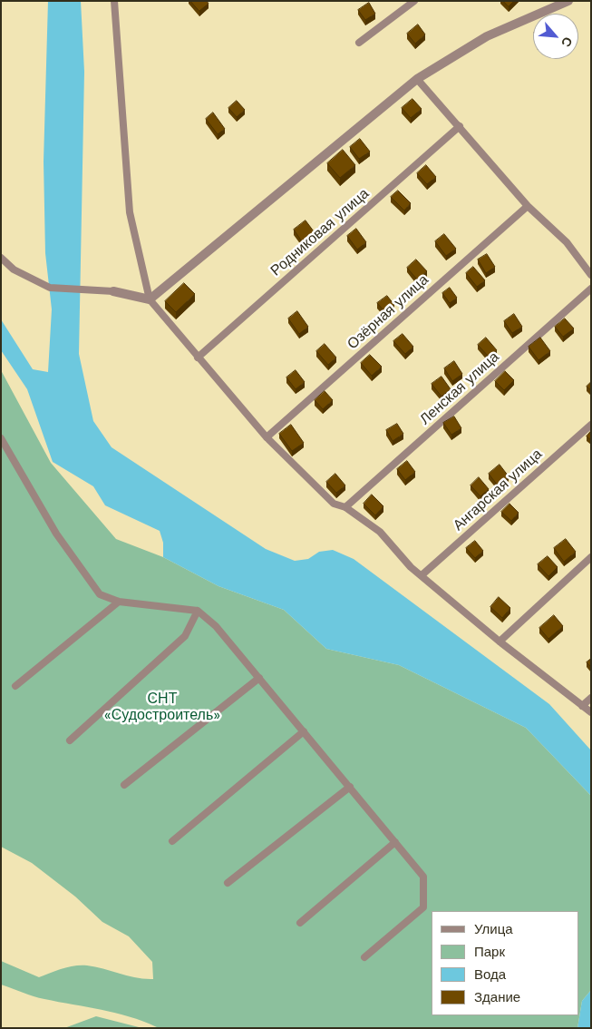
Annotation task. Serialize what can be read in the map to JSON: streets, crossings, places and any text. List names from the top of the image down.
{
  "streets": {
    "street": [
      "Родниковая улица",
      "Озёрная улица",
      "Ленская улица",
      "Ангарская улица"
    ]
  },
  "parks": ["СНТ «Судостроитель»"],
  "legend": [
    "Улица",
    "Парк",
    "Вода",
    "Здание"
  ],
  "north": "bottom right"
}
